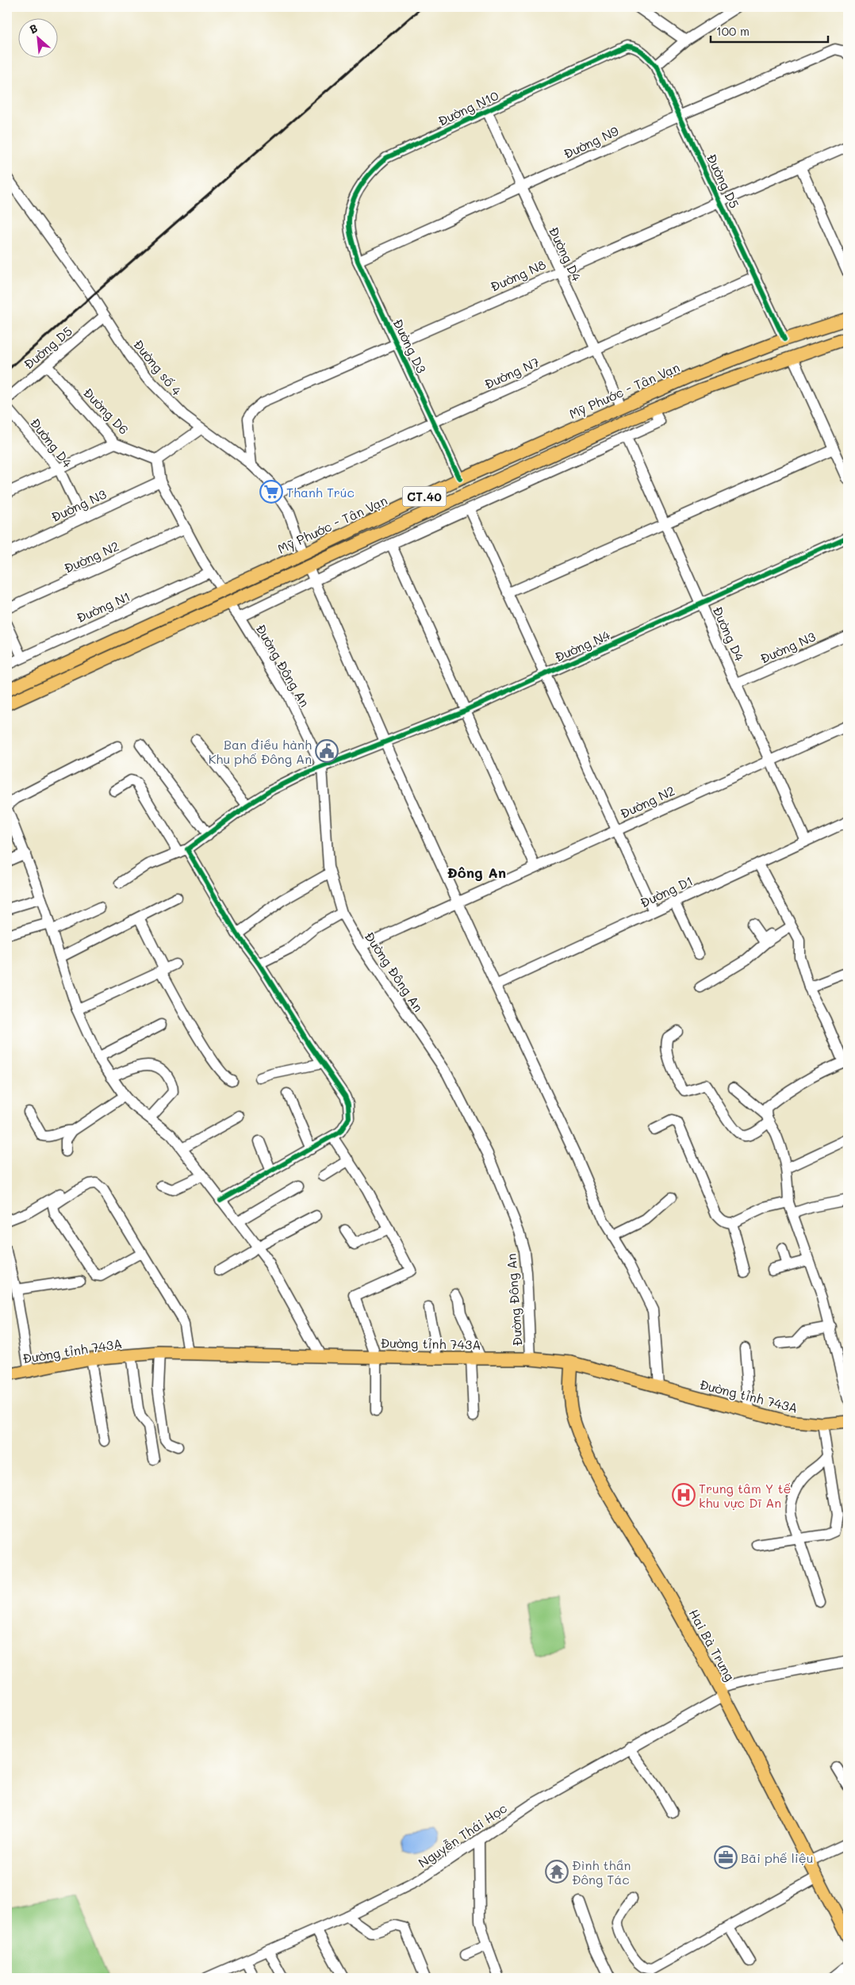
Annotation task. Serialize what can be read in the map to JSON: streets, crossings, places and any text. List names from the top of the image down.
{
  "streets": {
    "main road": [
      "Mỹ Phước - Tân Vạn",
      "CT.40",
      "Đường tỉnh 743A",
      "Hai Bà Trưng"
    ],
    "street": [
      "Đường N10",
      "Đường N9",
      "Đường D5",
      "Đường D4",
      "Đường N8",
      "Đường D3",
      "Đường số 4",
      "Đường N7",
      "Đường D6",
      "Đường N3",
      "Đường N2",
      "Đường N1",
      "Đường N4",
      "Đường Đông An",
      "Đường D1",
      "Nguyễn Thái Học"
    ]
  },
  "crossings": [
    ["Đường N10", "Đường D5"],
    ["Đường N10", "Đường D4"],
    ["Đường N10", "Đường D3"],
    ["Đường N9", "Đường D5"],
    ["Đường N9", "Đường D4"],
    ["Đường N9", "Đường D3"],
    ["Đường D5", "Đường N8"],
    ["Đường D5", "Đường số 4"],
    ["Đường D5", "Đường N7"],
    ["Đường D5", "Mỹ Phước - Tân Vạn"],
    ["Đường D5", "Đường D6"],
    ["Đường D4", "Đường N8"],
    ["Đường D4", "Đường N7"],
    ["Đường D4", "Mỹ Phước - Tân Vạn"],
    ["Đường D4", "Đường N3"],
    ["Đường D4", "Đường N2"],
    ["Đường D4", "Đường N4"],
    ["Đường D4", "Đường D1"],
    ["Đường N8", "Đường D3"],
    ["Đường N8", "Đường số 4"],
    ["Đường D3", "Đường N7"],
    ["Đường D3", "Mỹ Phước - Tân Vạn"],
    ["Đường số 4", "Đường N7"],
    ["Đường số 4", "Mỹ Phước - Tân Vạn"],
    ["CT.40", "Đường Đông An"],
    ["Đường N2", "Đường Đông An"],
    ["Đường N4", "Đường Đông An"],
    ["Đường Đông An", "Đường tỉnh 743A"],
    ["Đường tỉnh 743A", "Hai Bà Trưng"],
    ["Hai Bà Trưng", "Nguyễn Thái Học"]
  ],
  "districts": ["Đông An"],
  "places": {
    "supermarket": ["Thanh Trúc"],
    "public building": ["Ban điều hành Khu phố Đông An"],
    "hospital": ["Trung tâm Y tế khu vực Dĩ An"],
    "office": ["Bãi phế liệu"],
    "temple": ["Đình thần Đông Tác"]
  },
  "scale_bar": "100 m",
  "north": "top left"
}
